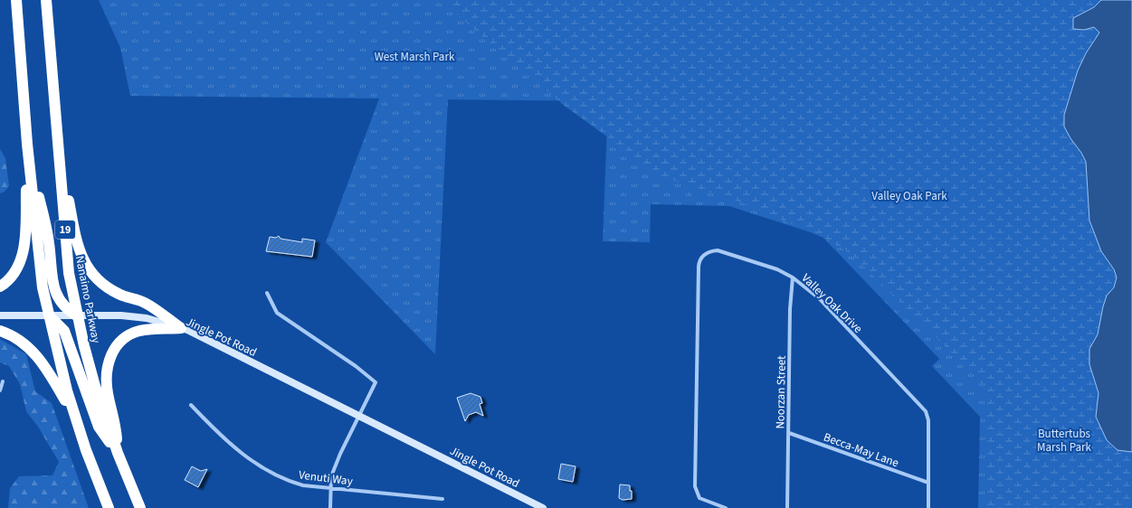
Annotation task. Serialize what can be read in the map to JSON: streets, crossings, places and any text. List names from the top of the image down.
{
  "streets": {
    "highway": ["19", "Nanaimo Parkway"],
    "main road": ["Jingle Pot Road"],
    "street": [
      "Valley Oak Drive",
      "Noorzan Street",
      "Becca-May Lane",
      "Venuti Way"
    ]
  },
  "crossings": [
    ["Nanaimo Parkway", "Jingle Pot Road"],
    ["Valley Oak Drive", "Noorzan Street"],
    ["Valley Oak Drive", "Becca-May Lane"],
    ["Noorzan Street", "Becca-May Lane"]
  ],
  "parks": ["West Marsh Park", "Valley Oak Park", "Buttertubs Marsh Park"]
}
